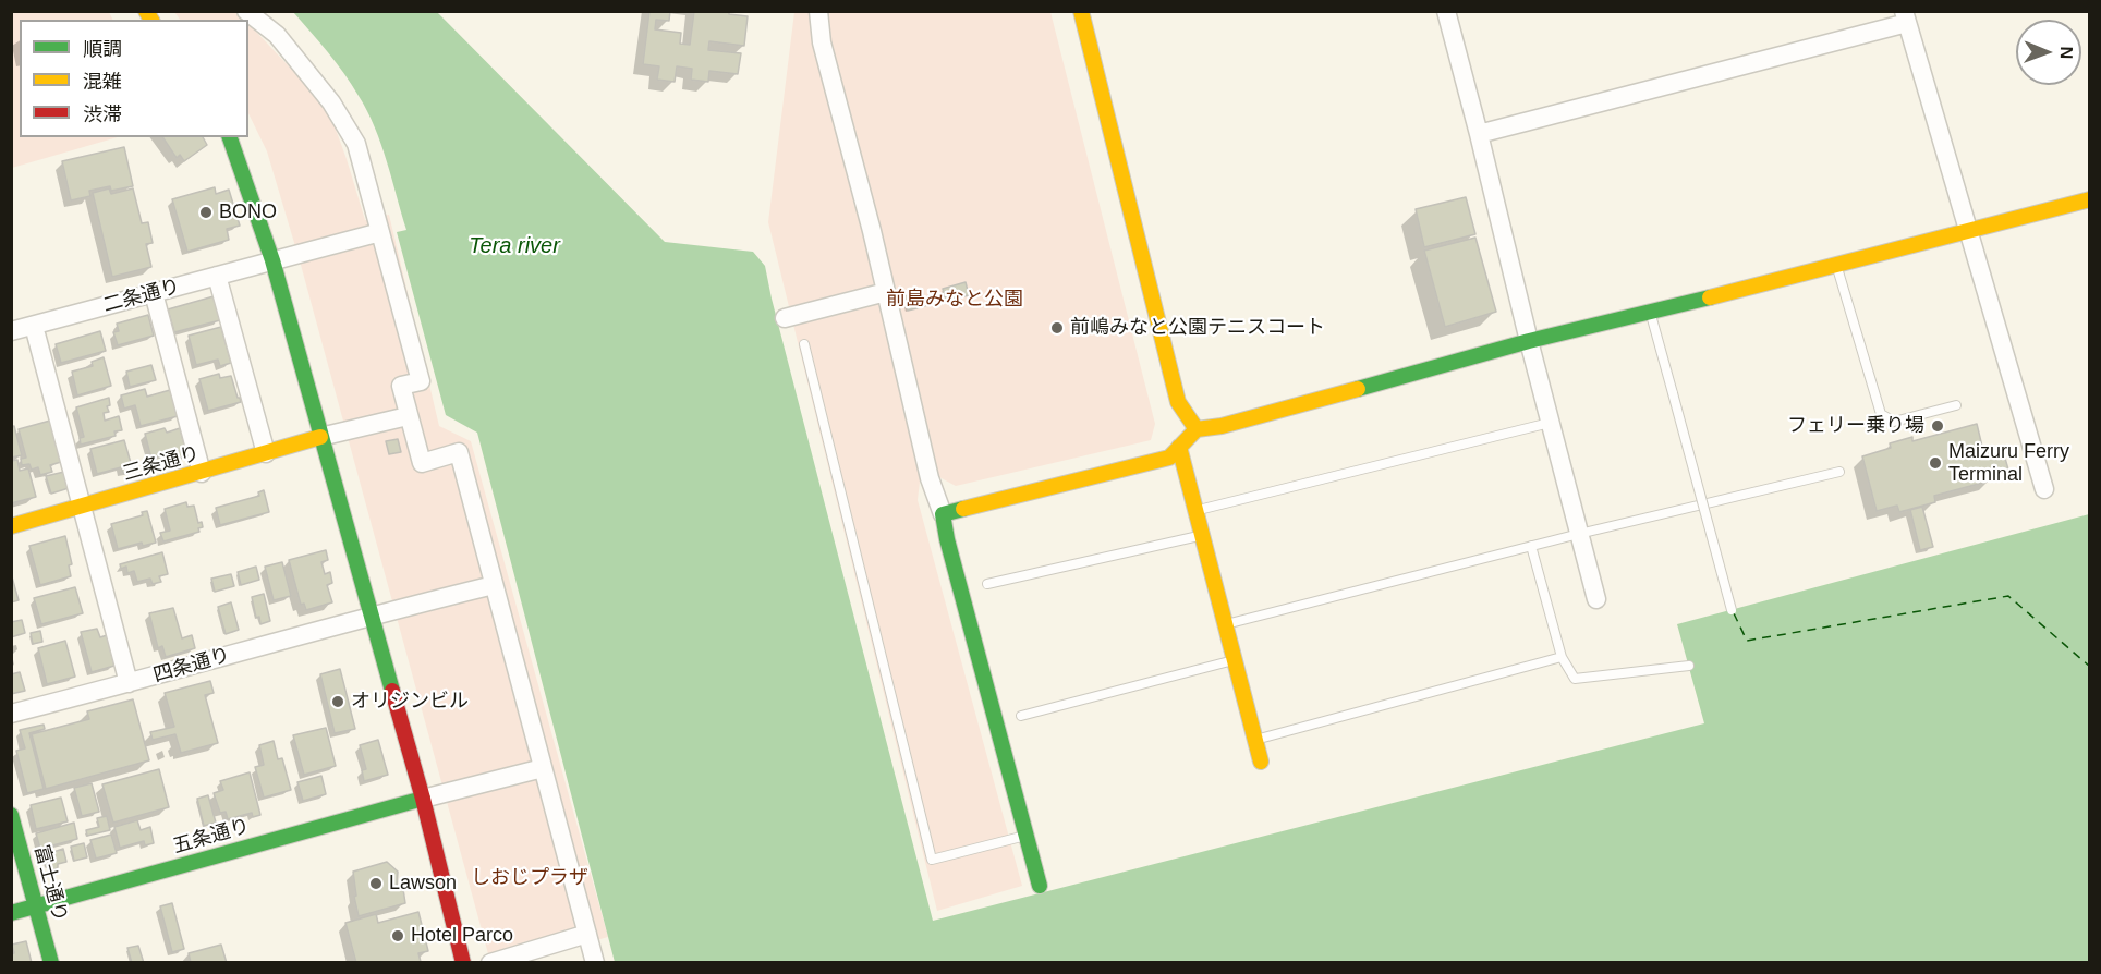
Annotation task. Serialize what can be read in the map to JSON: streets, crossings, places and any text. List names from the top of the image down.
{
  "streets": {
    "street": [
      "二条通り",
      "三条通り",
      "四条通り",
      "五条通り",
      "富士通り"
    ]
  },
  "crossings": [
    ["五条通り", "富士通り"]
  ],
  "water": ["Tera river"],
  "parks": ["前島みなと公園", "しおじプラザ"],
  "places": [
    "BONO",
    "前嶋みなと公園テニスコート",
    "フェリー乗り場",
    "Maizuru Ferry Terminal",
    "オリジンビル",
    "Lawson",
    "Hotel Parco"
  ],
  "legend": ["順調", "混雑", "渋滞"],
  "north": "right"
}
